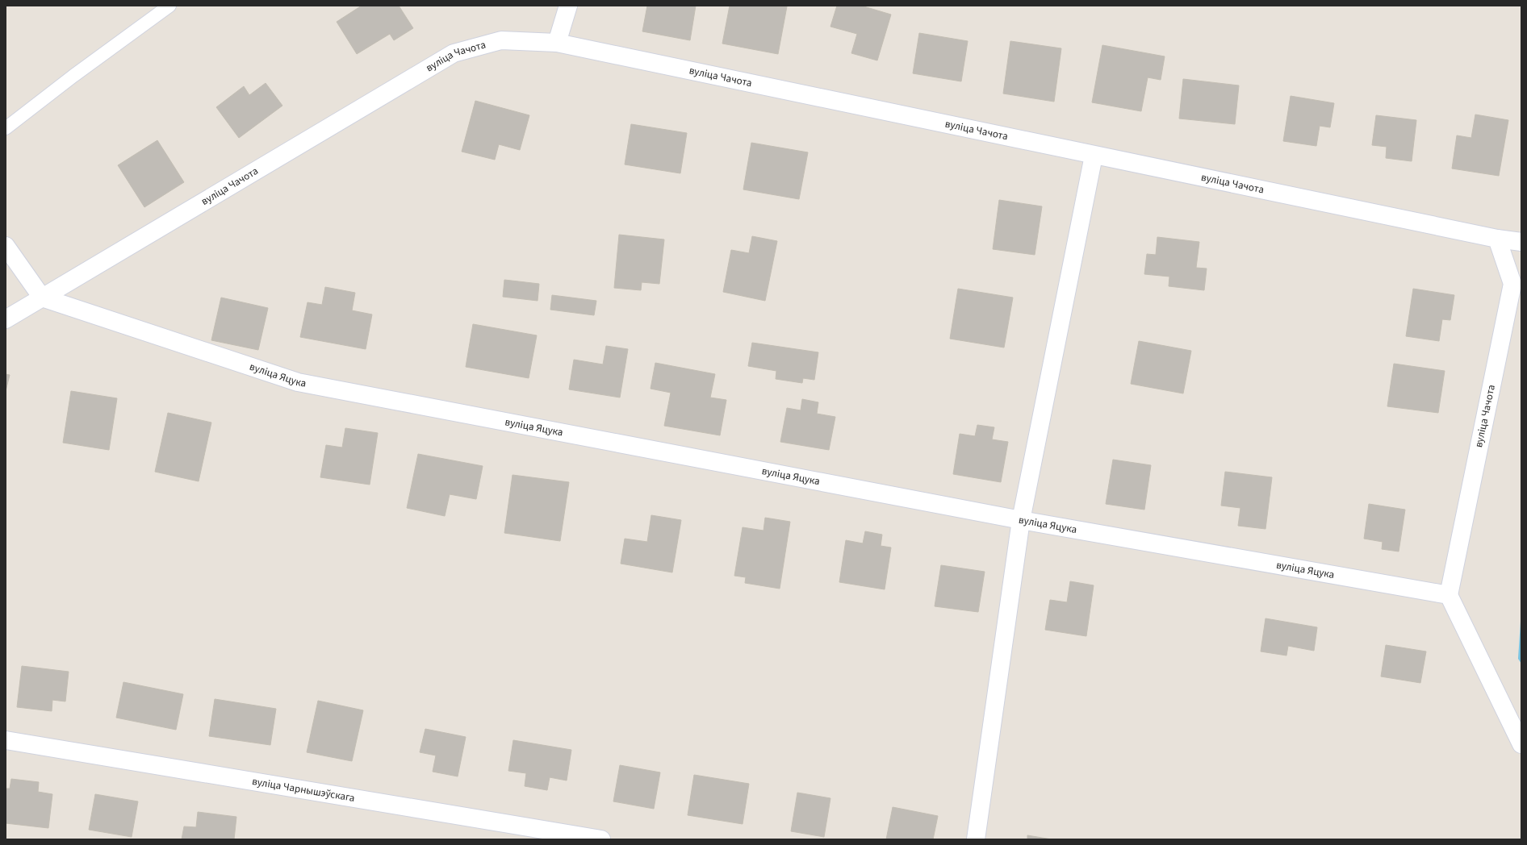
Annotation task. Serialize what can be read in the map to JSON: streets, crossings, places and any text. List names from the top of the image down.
{
  "streets": {
    "street": ["вуліца Чачота", "вуліца Яцука", "вуліца Чарнышэўскага"]
  },
  "crossings": [
    ["вуліца Чачота", "вуліца Яцука"]
  ]
}
